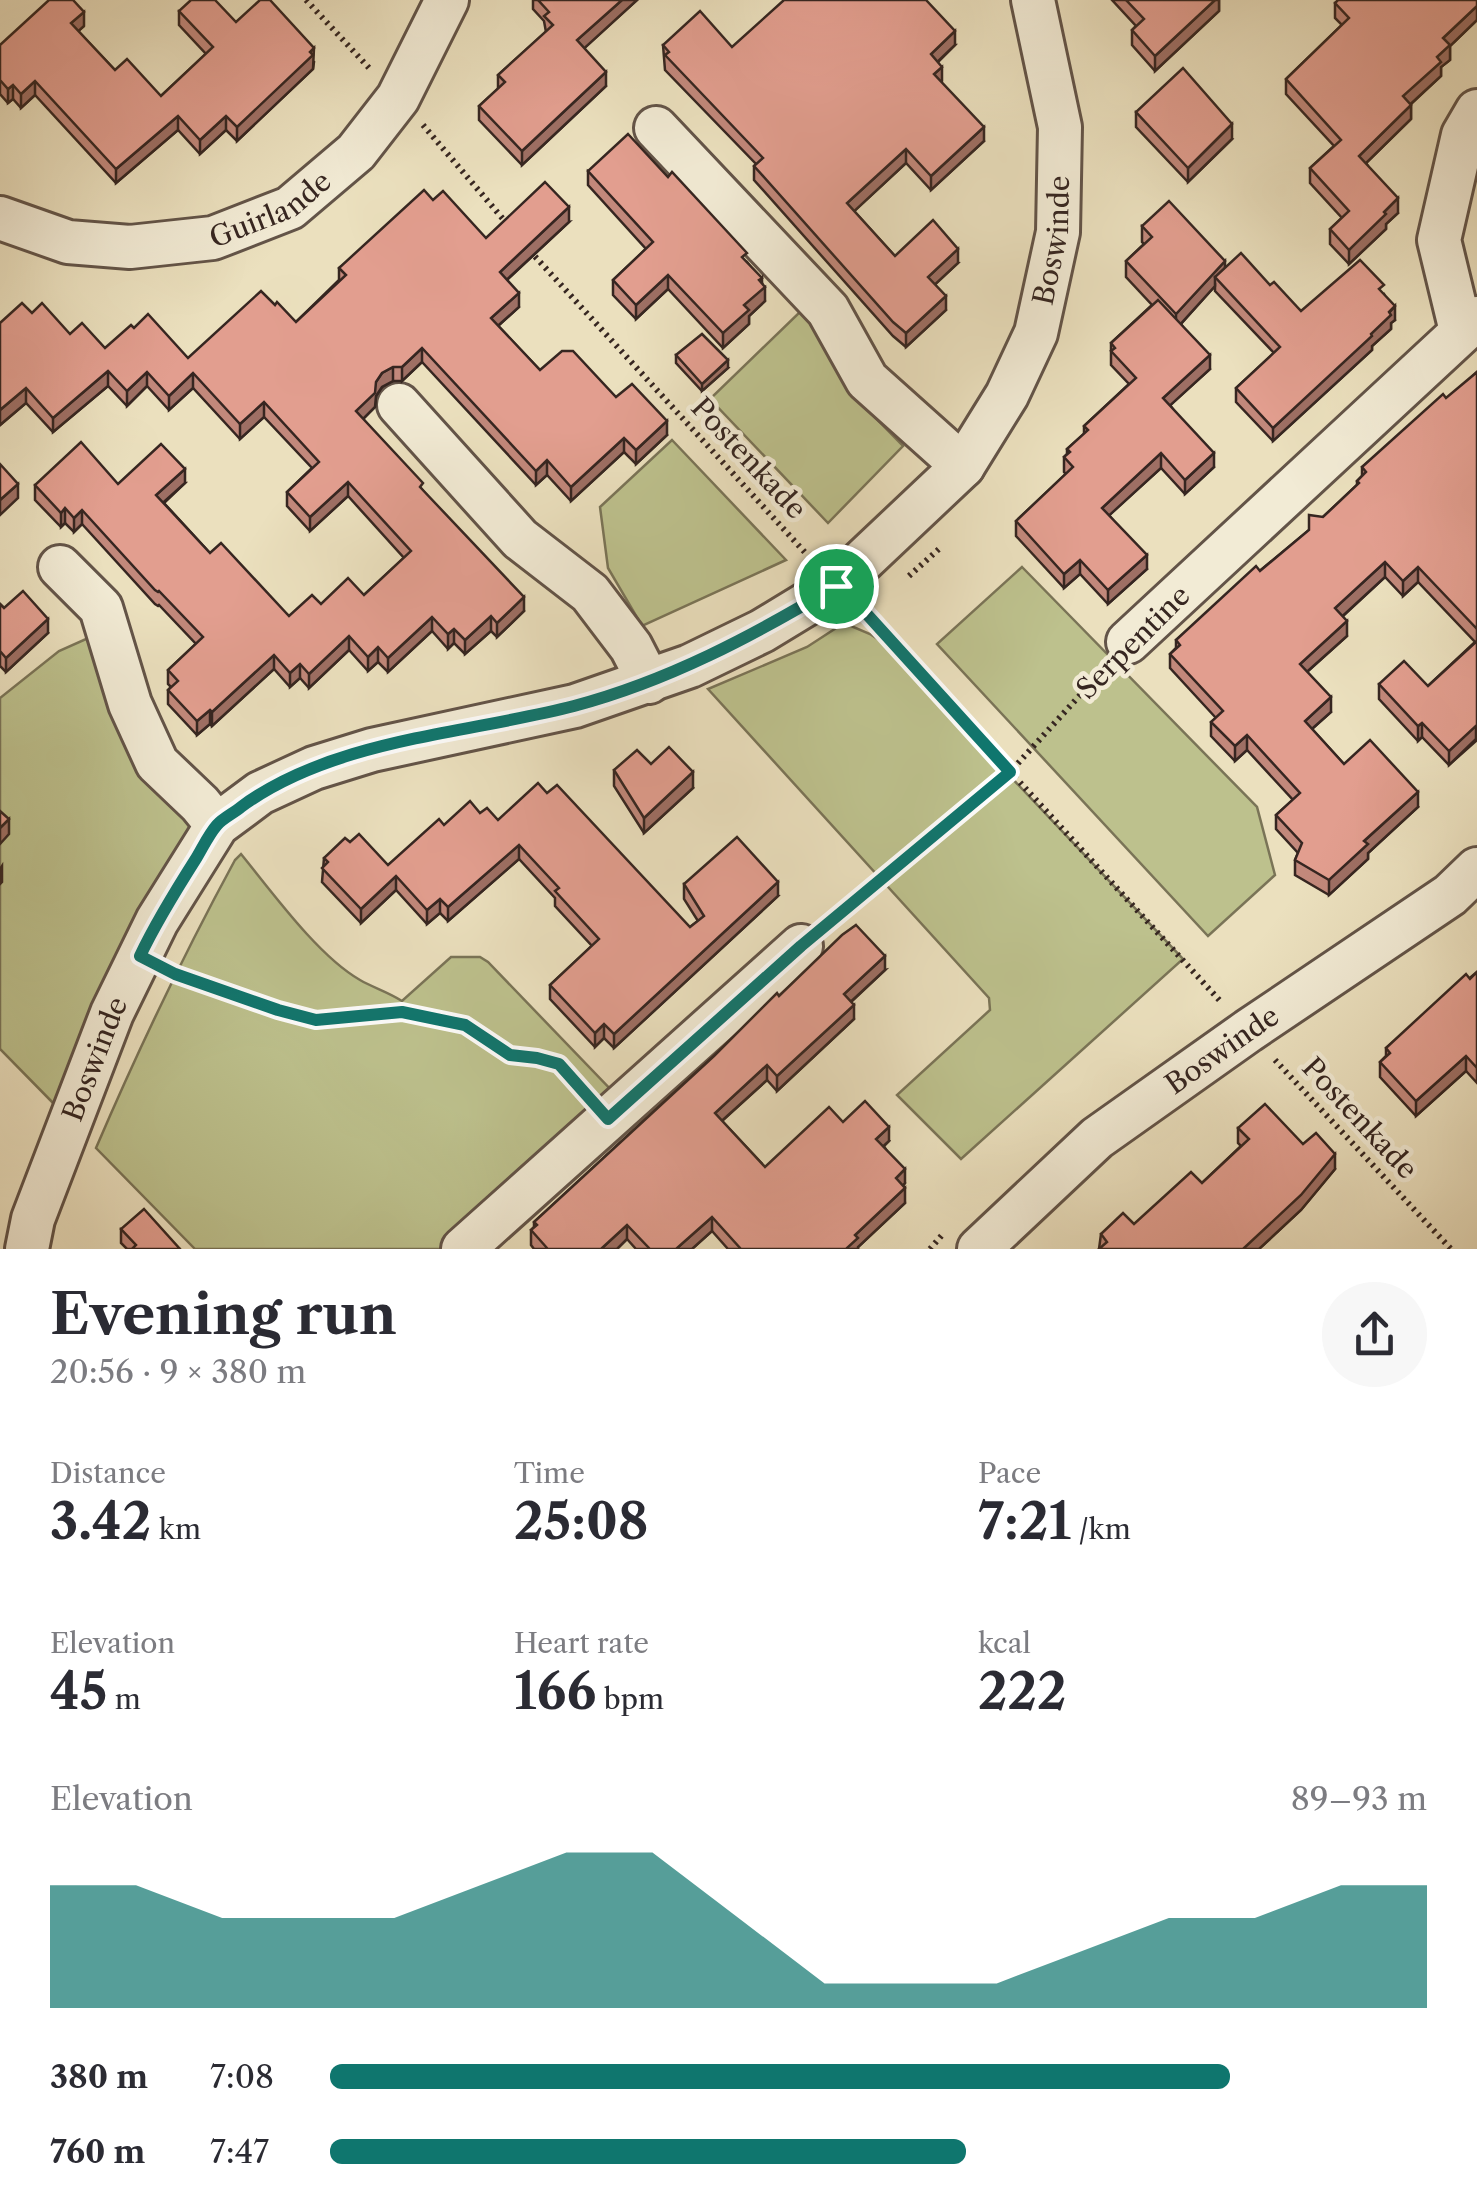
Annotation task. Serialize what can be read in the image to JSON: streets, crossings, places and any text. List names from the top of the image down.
{
  "streets": {
    "street": ["Guirlande", "Boswinde", "Serpentine"],
    "path": ["Postenkade"]
  },
  "crossings": [
    ["Boswinde", "Postenkade"],
    ["Postenkade", "Serpentine"]
  ],
  "page": {
    "heading": ["Evening run", "20:56 · 9 × 380 m"],
    "stats": [
      ["Distance", "3.42 km"],
      ["Time", "25:08"],
      ["Pace", "7:21 /km"],
      ["Elevation", "45 m"],
      ["Heart rate", "166 bpm"],
      ["kcal", "222"]
    ],
    "chart": ["Elevation", "89–93 m"],
    "list": [
      {
        "name": "380 m",
        "note": "7:08"
      },
      {
        "name": "760 m",
        "note": "7:47"
      }
    ]
  }
}
